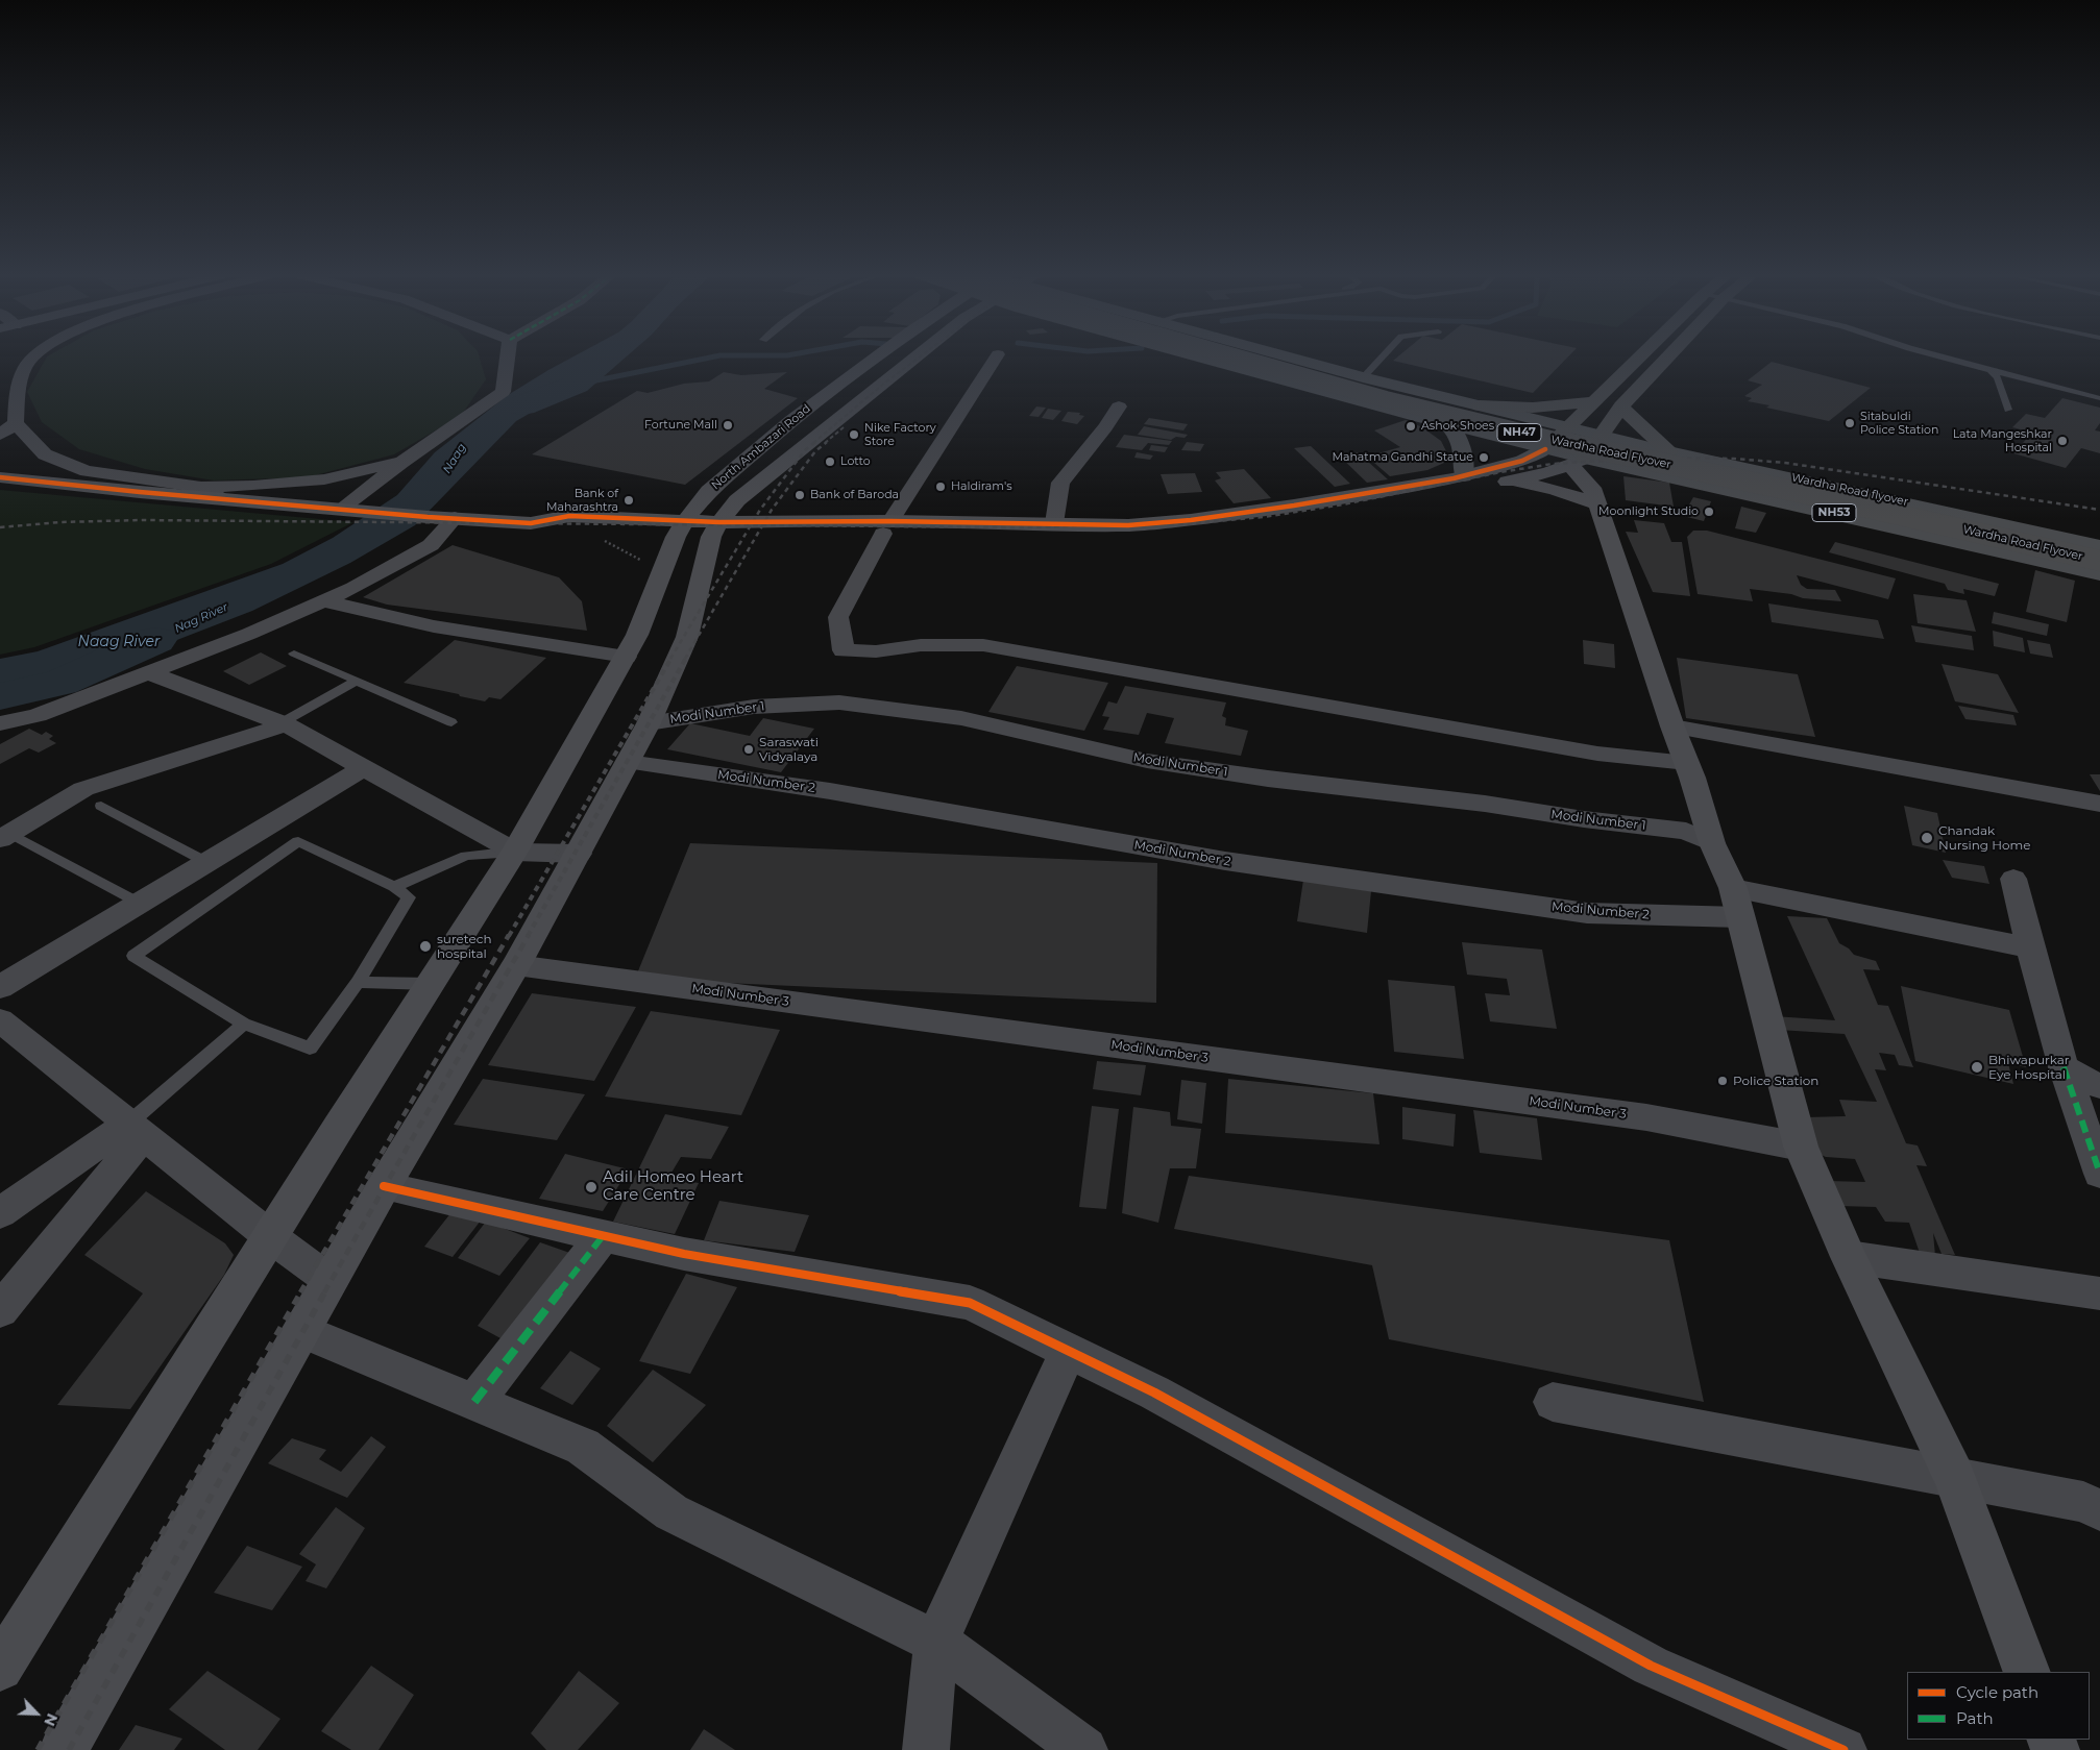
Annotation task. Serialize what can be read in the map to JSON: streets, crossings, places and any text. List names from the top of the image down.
{
  "streets": {
    "highway": ["NH47", "Wardha Road Flyover"],
    "main road": ["Wardha Road flyover", "NH53"],
    "street": ["Modi Number 1", "Modi Number 2", "Modi Number 3"]
  },
  "water": ["Naag", "Nag River", "Naag River"],
  "places": [
    "Sitabuldi Police Station",
    "Fortune Mall",
    "Ashok Shoes",
    "Nike Factory Store",
    "Lata Mangeshkar Hospital",
    "Mahatma Gandhi Statue",
    "Lotto",
    "Haldiram's",
    "Bank of Baroda",
    "Bank of Maharashtra",
    "Moonlight Studio",
    "Saraswati Vidyalaya",
    "Chandak Nursing Home",
    "suretech hospital",
    "Bhiwapurkar Eye Hospital",
    "Police Station",
    "Adil Homeo Heart Care Centre"
  ],
  "legend": ["Cycle path", "Path"],
  "north": "bottom right"
}
